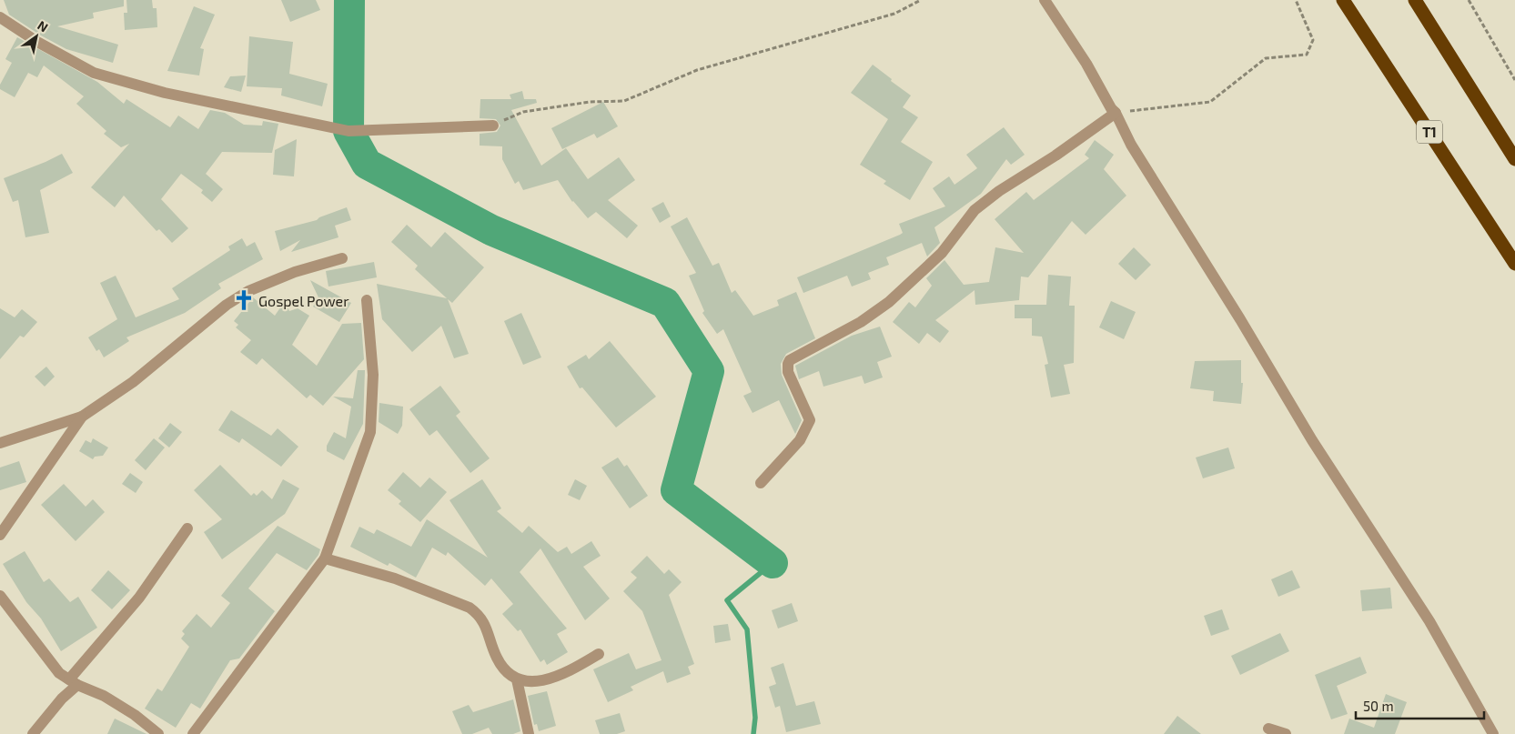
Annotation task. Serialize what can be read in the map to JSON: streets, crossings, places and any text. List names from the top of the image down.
{
  "streets": {
    "highway": ["T1"]
  },
  "places": {
    "church": ["Gospel Power"]
  },
  "scale_bar": "50 m",
  "north": "top right"
}
